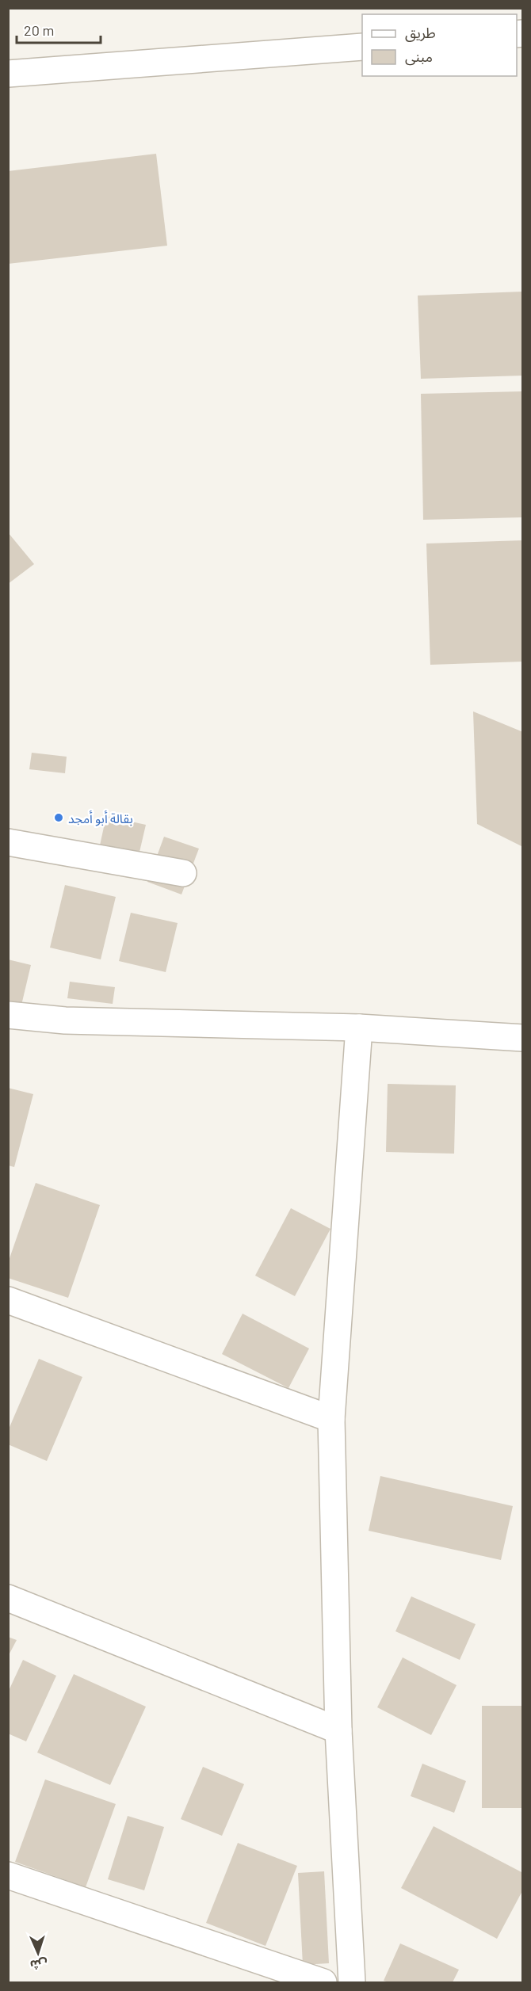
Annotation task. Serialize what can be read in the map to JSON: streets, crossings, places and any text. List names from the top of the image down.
{
  "places": ["بقالة أبو أمجد"],
  "legend": ["طريق", "مبنى"],
  "scale_bar": "20 m",
  "north": "bottom"
}
